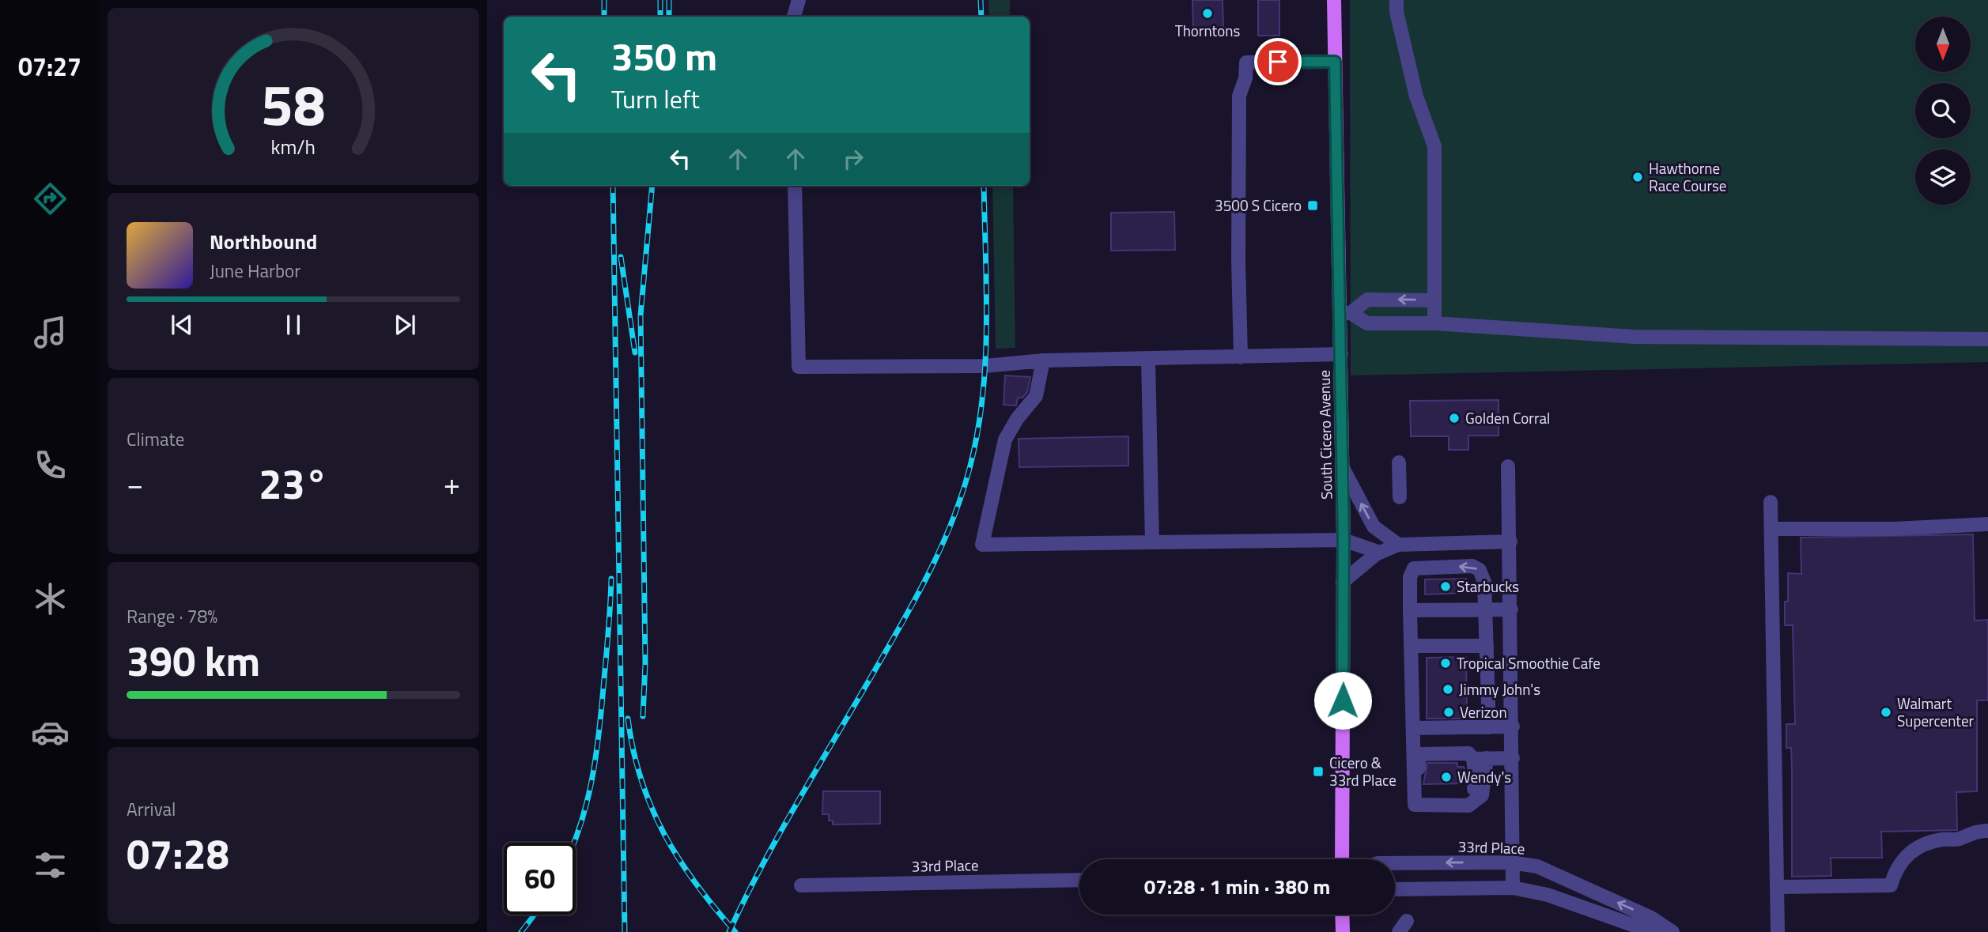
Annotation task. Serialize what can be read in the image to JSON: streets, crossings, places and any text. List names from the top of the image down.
{
  "streets": {
    "main road": ["South Cicero Avenue"],
    "lane": ["33rd Place"]
  },
  "places": {
    "other": [
      "Thorntons",
      "Hawthorne Race Course",
      "Golden Corral",
      "Starbucks",
      "Tropical Smoothie Cafe",
      "Jimmy John's",
      "Verizon",
      "Walmart Supercenter",
      "Wendy's"
    ],
    "transit": ["3500 S Cicero", "Cicero & 33rd Place"]
  },
  "north": "bottom",
  "page": {
    "tabs": "07:27",
    "turn": ["350 m", "Turn left"],
    "song": ["Northbound", "June Harbor"],
    "tile": [
      "Climate",
      ["Range · 78%", "390 km"],
      ["Arrival", "07:28"]
    ],
    "heat": ["−", "23°", "+"],
    "limit": "60",
    "trip": "07:28 · 1 min · 380 m",
    "gauge": ["58", "km/h"]
  }
}
